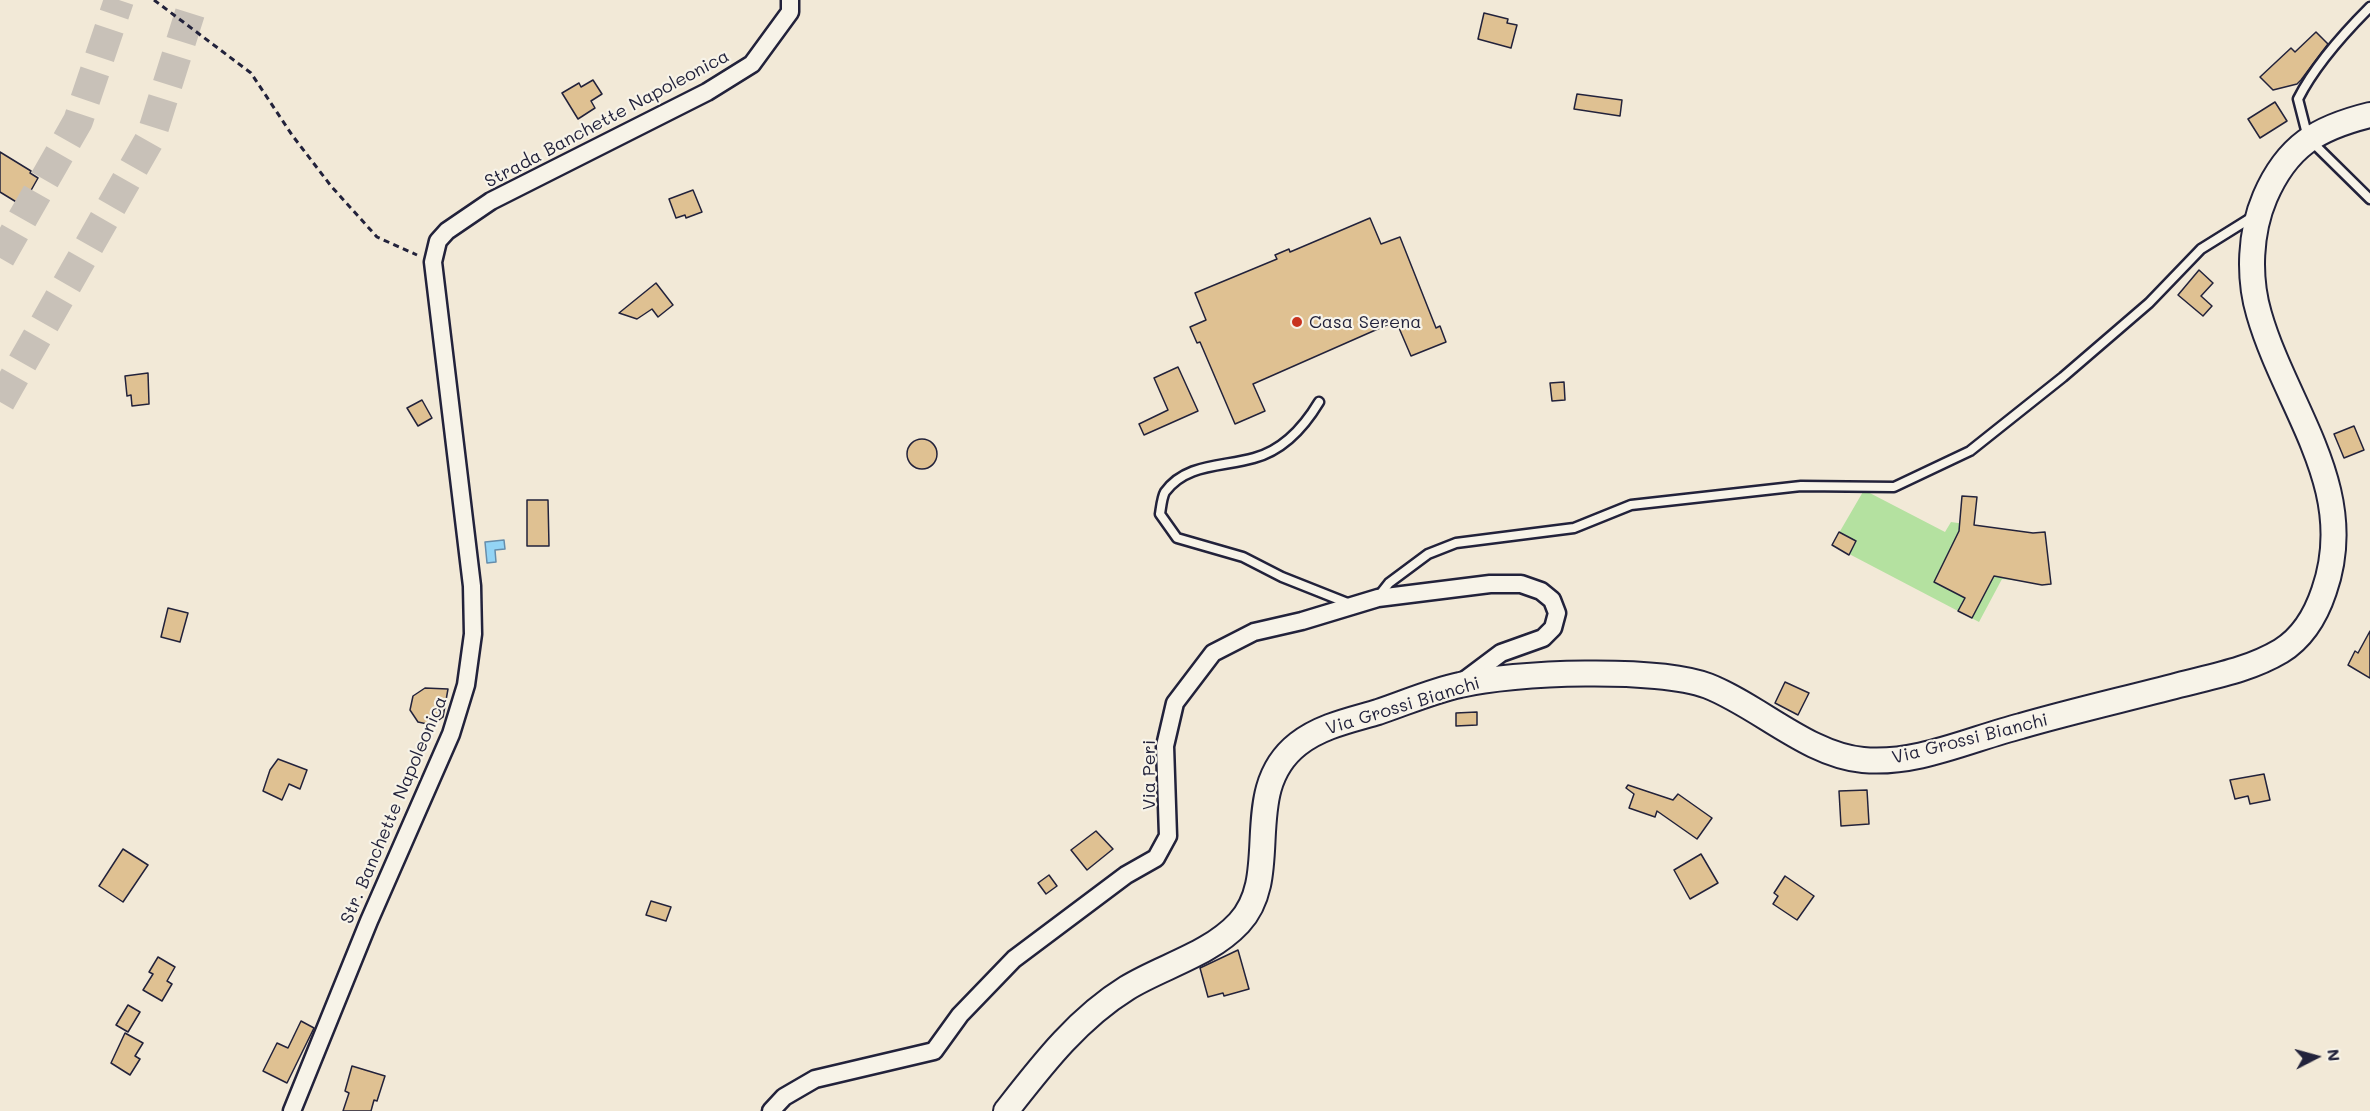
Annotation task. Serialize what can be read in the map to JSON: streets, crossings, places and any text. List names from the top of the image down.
{
  "streets": {
    "main road": ["Via Grossi Bianchi"],
    "street": ["Strada Banchette Napoleonica", "Via Peri", "Str. Banchette Napoleonica"]
  },
  "crossings": [
    ["Strada Banchette Napoleonica", "Str. Banchette Napoleonica"],
    ["Via Grossi Bianchi", "Via Peri"]
  ],
  "places": ["Casa Serena"],
  "north": "right"
}
